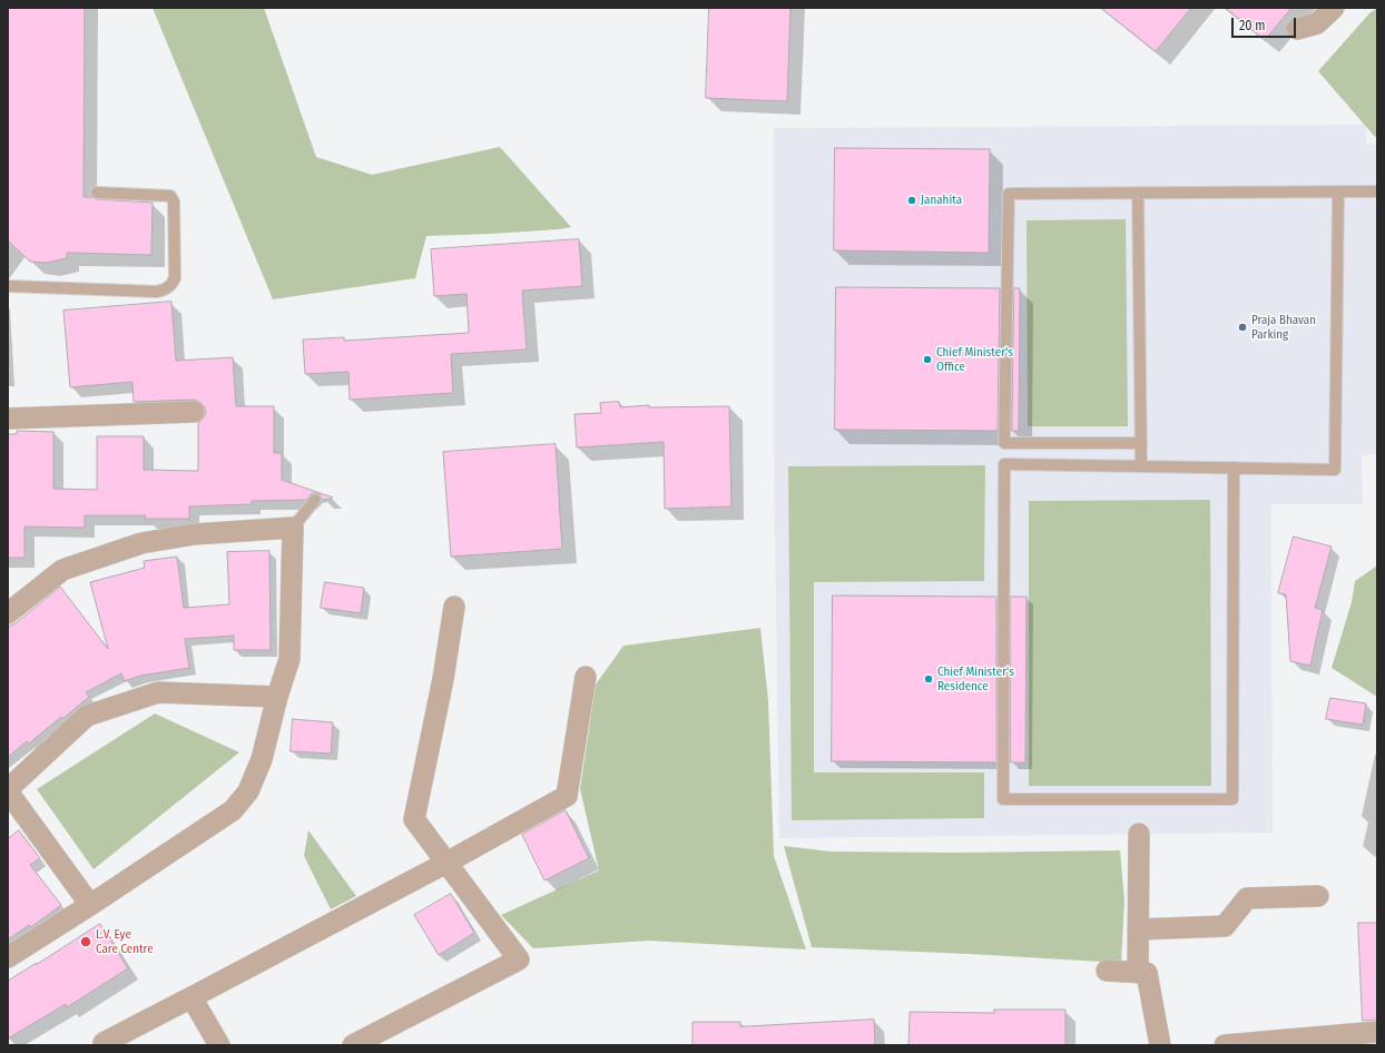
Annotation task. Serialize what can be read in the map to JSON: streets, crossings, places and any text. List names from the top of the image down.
{
  "places": [
    "Janahita",
    "Praja Bhavan Parking",
    "Chief Minister's Office",
    "Chief Minister's Residence",
    "L.V. Eye Care Centre"
  ],
  "scale_bar": "20 m"
}
